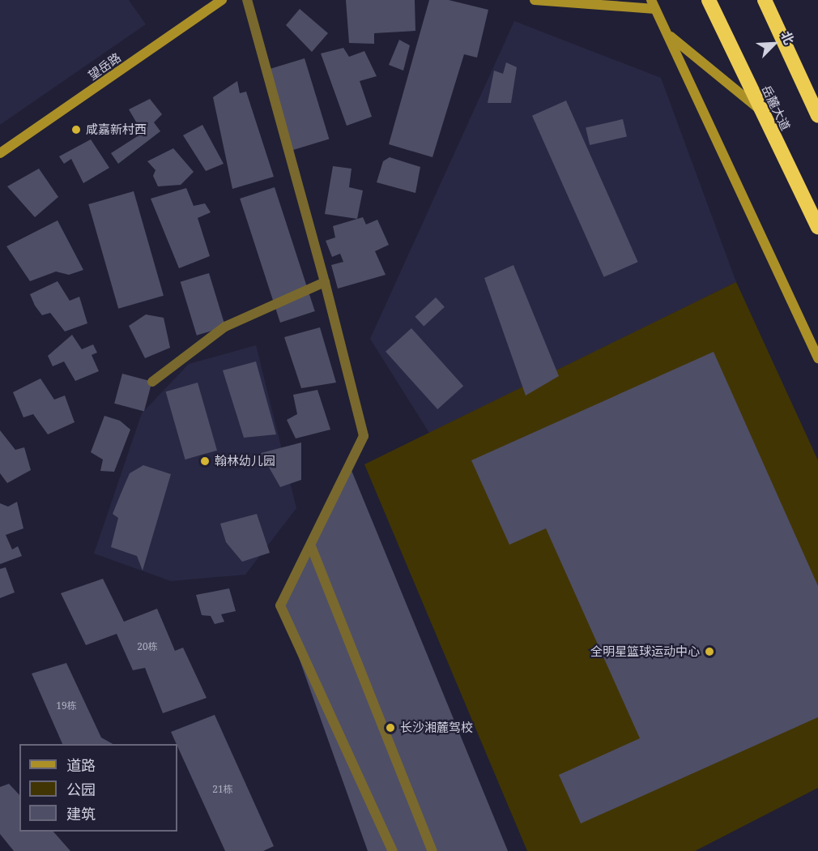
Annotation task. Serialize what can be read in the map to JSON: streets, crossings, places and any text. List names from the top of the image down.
{
  "streets": {
    "highway": ["岳麓大道"],
    "street": ["望岳路"]
  },
  "places": [
    "咸嘉新村西",
    "翰林幼儿园",
    "全明星篮球运动中心",
    "长沙湘麓驾校"
  ],
  "house_numbers": ["20栋", "19栋", "21栋"],
  "legend": ["道路", "公园", "建筑"],
  "north": "top right"
}
